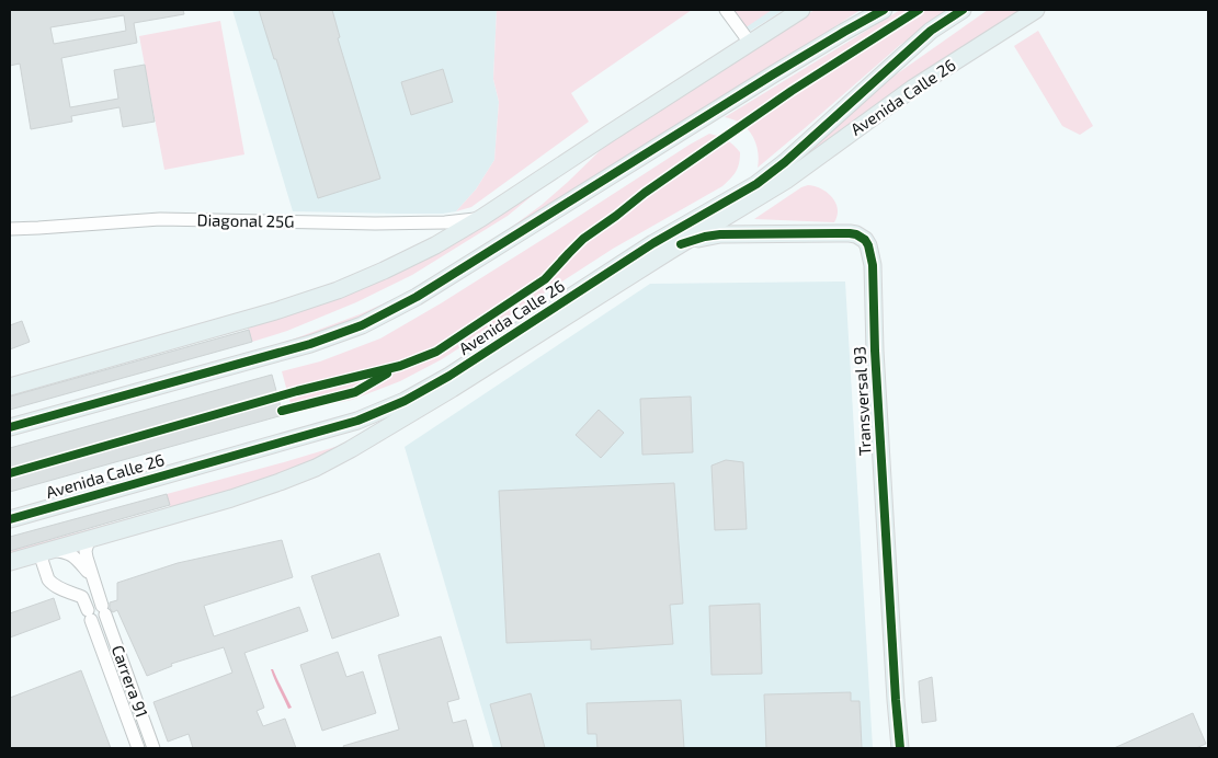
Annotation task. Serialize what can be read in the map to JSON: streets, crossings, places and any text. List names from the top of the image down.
{
  "streets": {
    "main road": ["Avenida Calle 26", "Transversal 93"],
    "street": ["Diagonal 25G", "Carrera 91"]
  },
  "crossings": [
    ["Avenida Calle 26", "Transversal 93"],
    ["Avenida Calle 26", "Carrera 91"]
  ]
}
